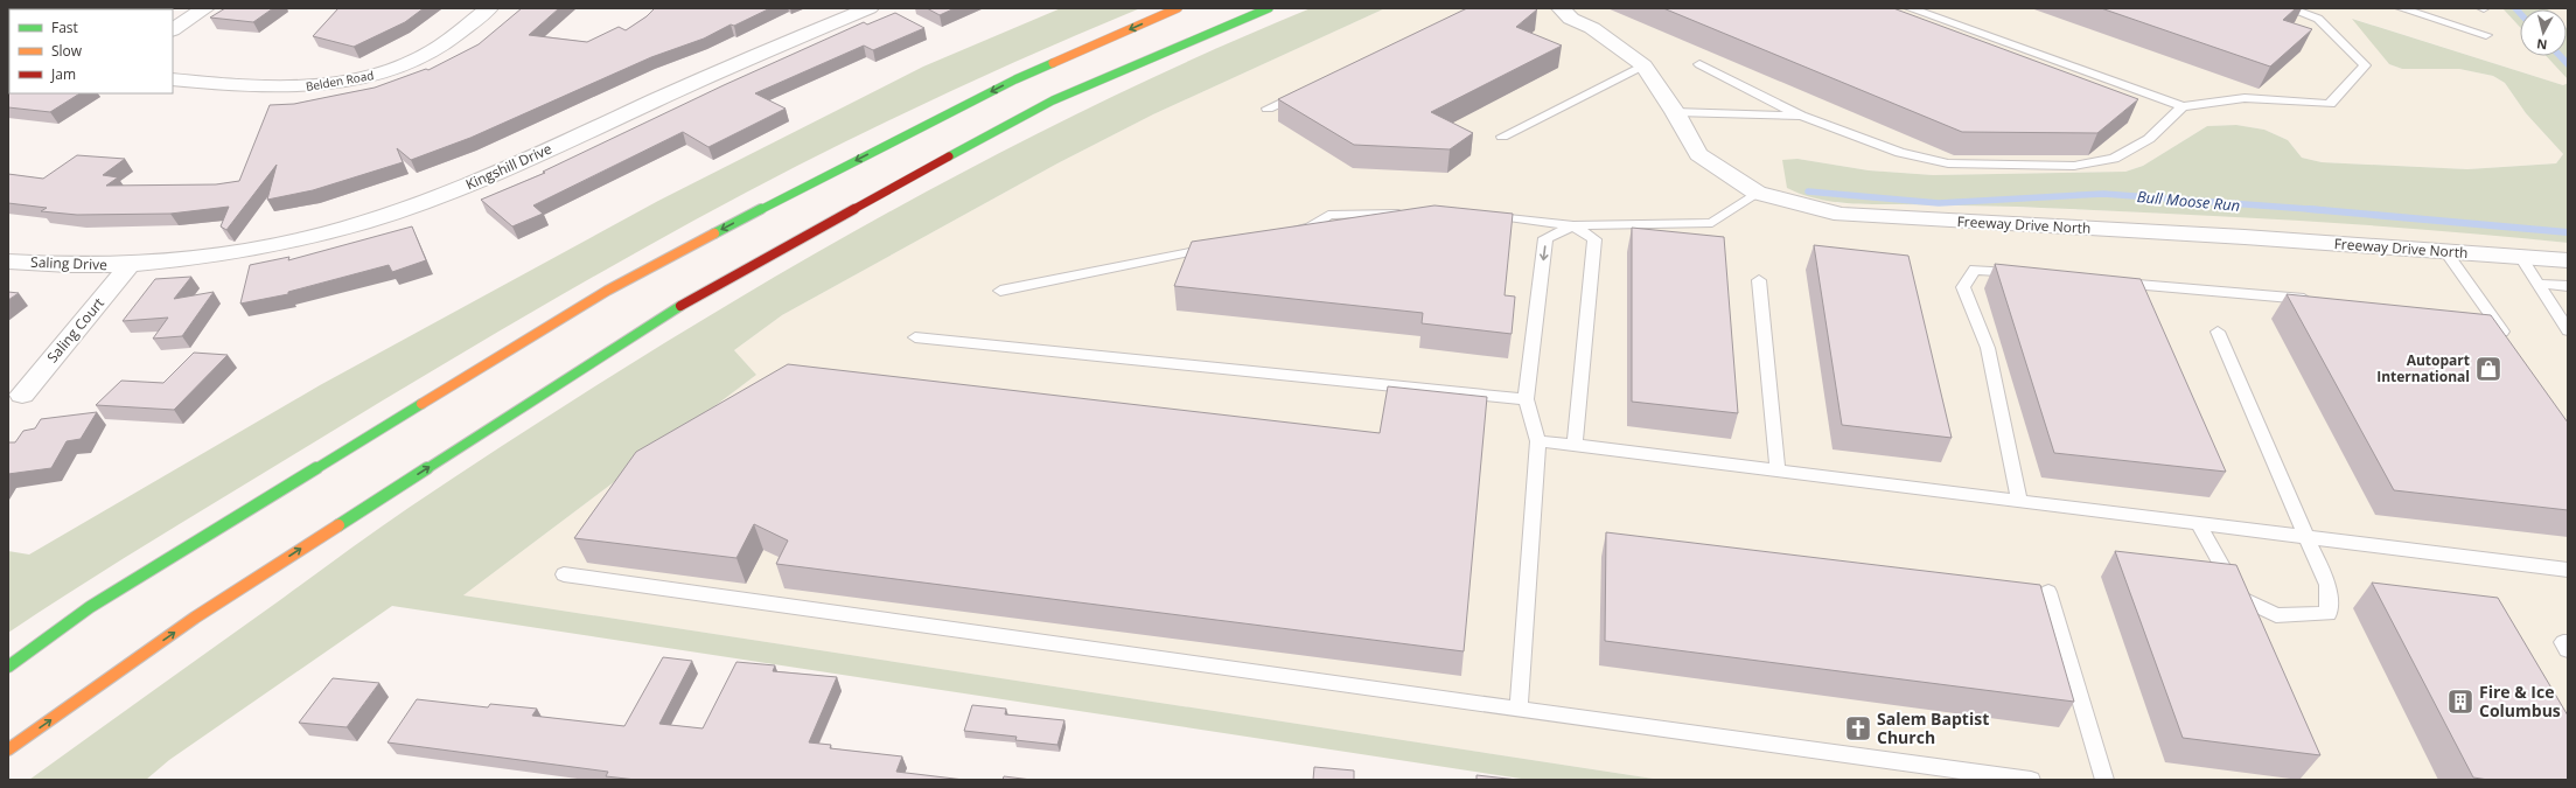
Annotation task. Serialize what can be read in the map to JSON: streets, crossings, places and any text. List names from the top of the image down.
{
  "streets": {
    "street": [
      "Belden Road",
      "Kingshill Drive",
      "Freeway Drive North",
      "Saling Drive",
      "Saling Court"
    ]
  },
  "crossings": [
    ["Kingshill Drive", "Saling Drive"],
    ["Kingshill Drive", "Saling Court"],
    ["Saling Drive", "Saling Court"]
  ],
  "water": ["Bull Moose Run"],
  "places": {
    "shop": ["Autopart International"],
    "building": ["Fire & Ice Columbus"],
    "church": ["Salem Baptist Church"]
  },
  "legend": ["Fast", "Slow", "Jam"],
  "north": "bottom"
}
